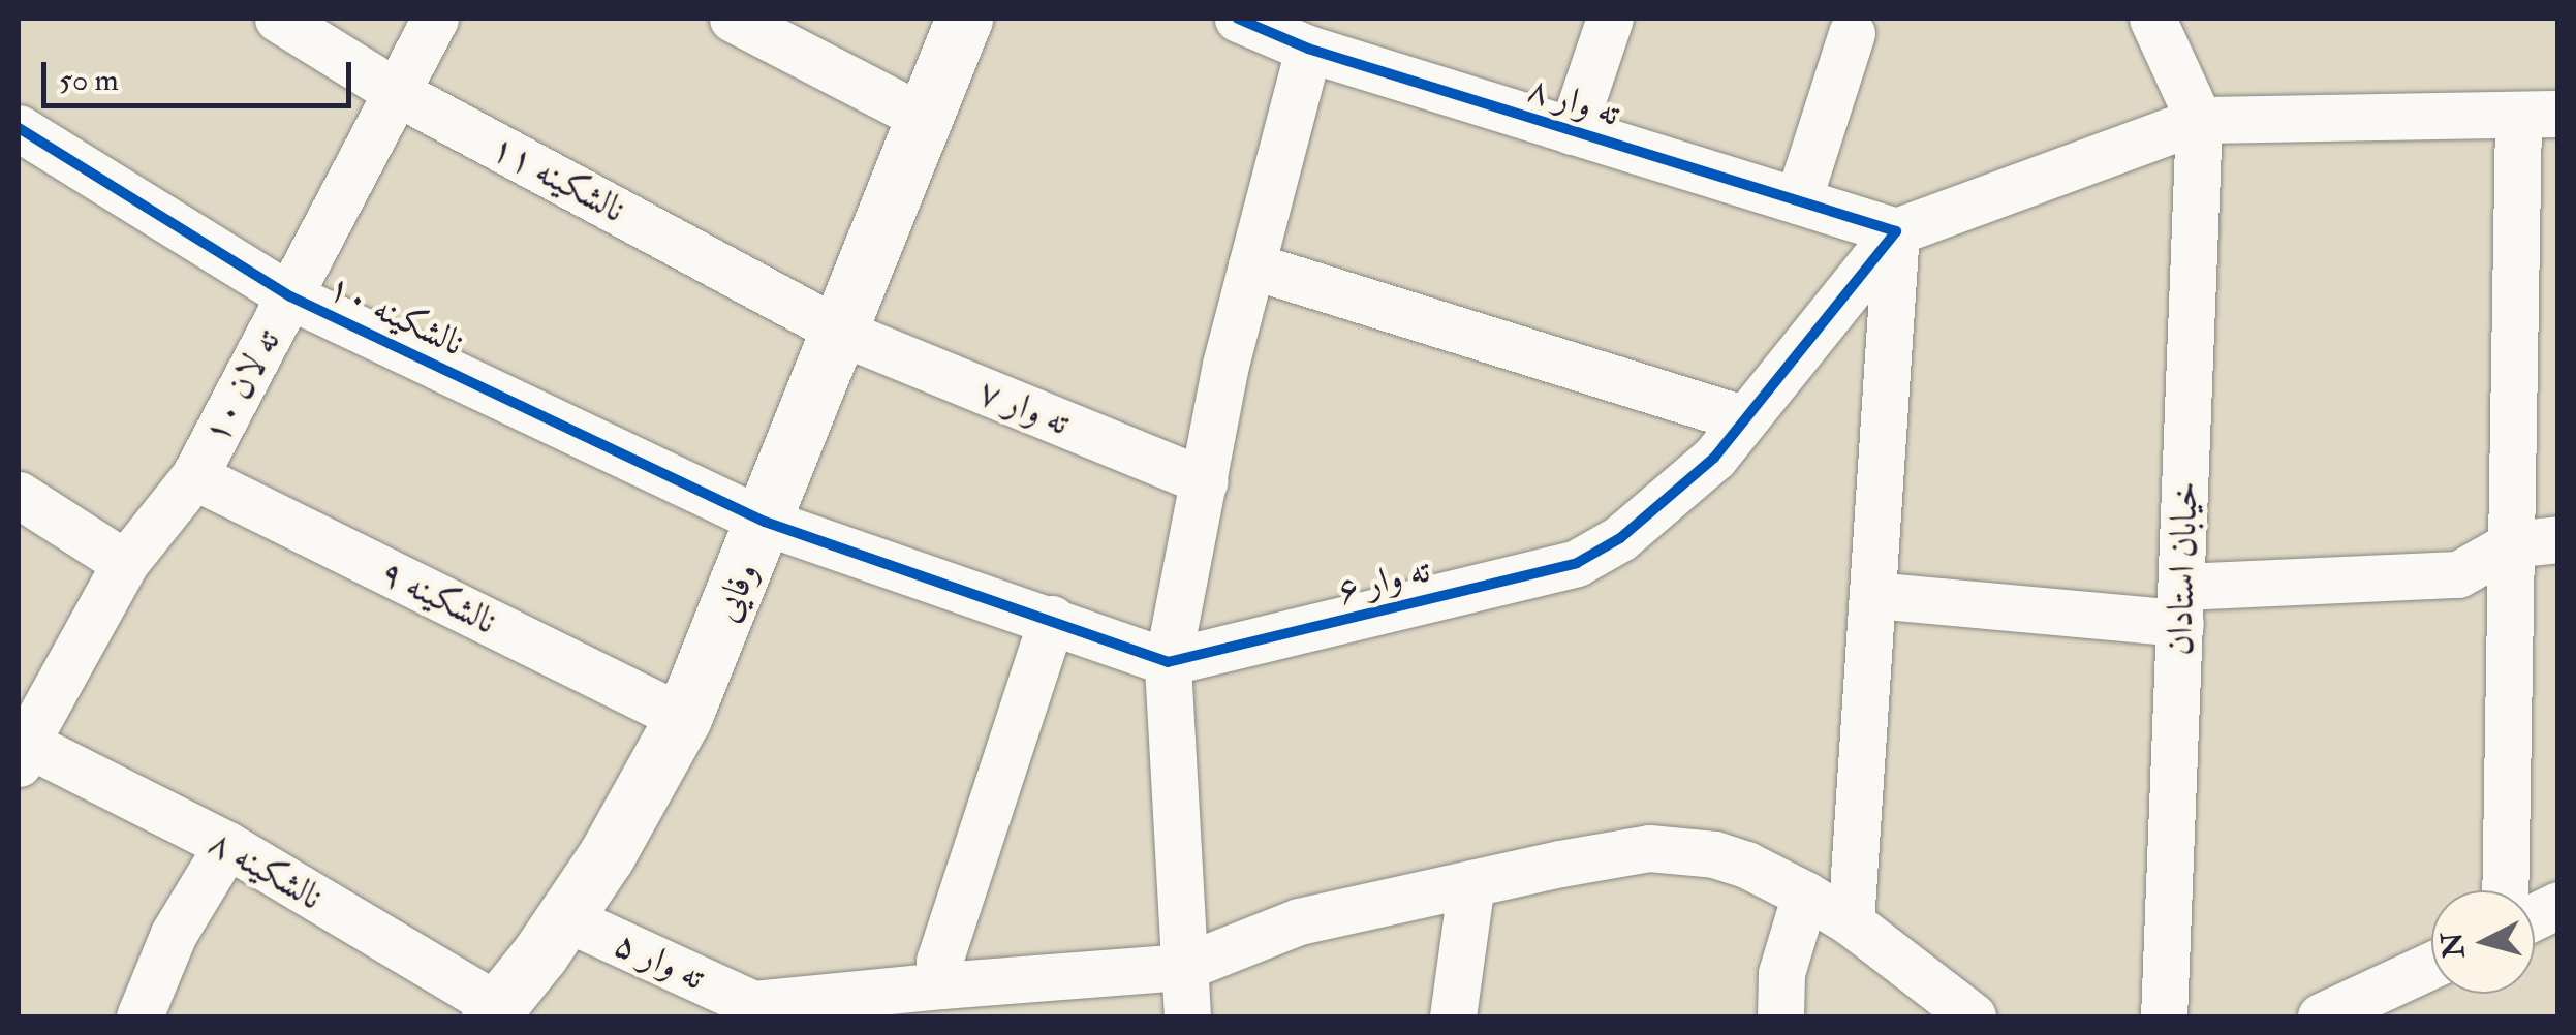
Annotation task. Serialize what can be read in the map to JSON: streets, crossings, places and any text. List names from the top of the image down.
{
  "streets": {
    "street": [
      "ته وار ۸",
      "نالشکینه ۱۱",
      "نالشکینه ۱۰",
      "ته لان ۱۰",
      "ته وار ۷",
      "خیابان استادان",
      "ته وار ۶",
      "وفایی",
      "نالشکینه ۹",
      "نالشکینه ۸",
      "ته وار ۵"
    ]
  },
  "crossings": [
    ["ته وار ۸", "ته وار ۶"],
    ["نالشکینه ۱۱", "ته لان ۱۰"],
    ["نالشکینه ۱۱", "ته وار ۷"],
    ["نالشکینه ۱۱", "وفایی"],
    ["نالشکینه ۱۰", "ته لان ۱۰"],
    ["نالشکینه ۱۰", "وفایی"],
    ["ته لان ۱۰", "نالشکینه ۹"],
    ["ته لان ۱۰", "نالشکینه ۸"],
    ["ته وار ۷", "وفایی"],
    ["وفایی", "نالشکینه ۹"],
    ["وفایی", "نالشکینه ۸"],
    ["وفایی", "ته وار ۵"]
  ],
  "scale_bar": "50 m",
  "north": "left"
}
